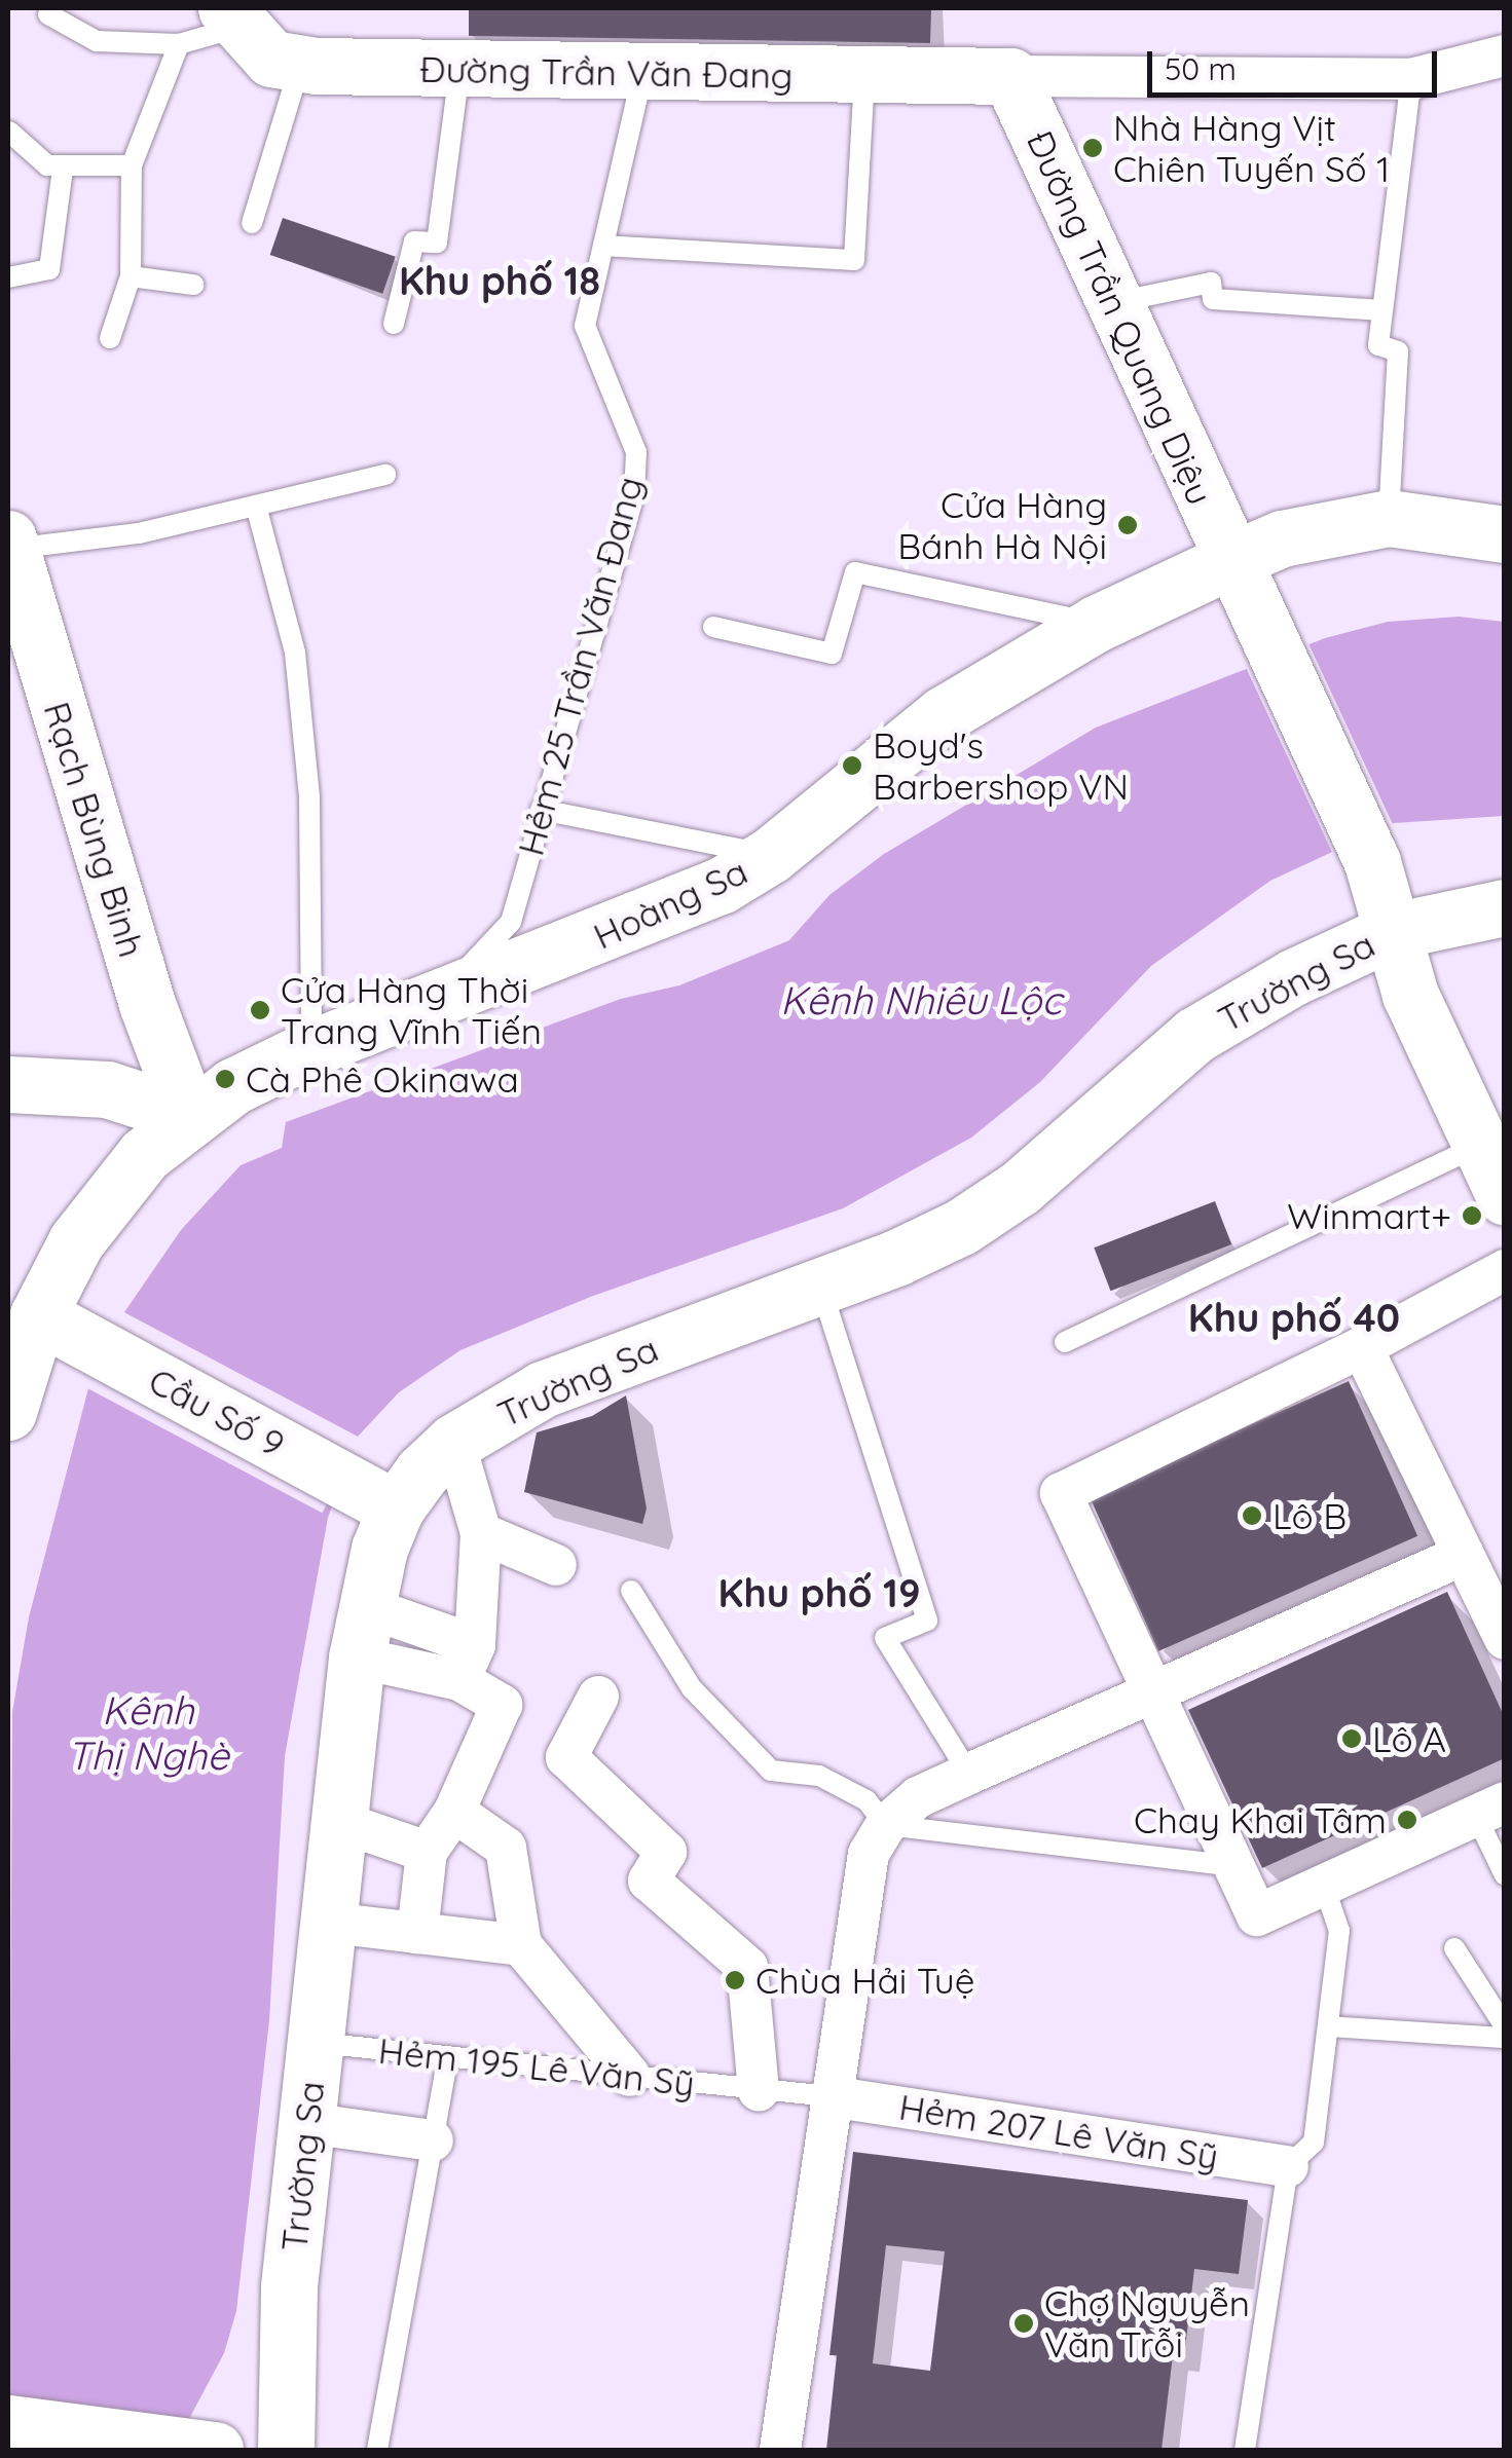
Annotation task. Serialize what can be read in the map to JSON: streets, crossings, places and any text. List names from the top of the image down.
{
  "streets": {
    "street": [
      "Đường Trần Văn Đang",
      "Đường Trần Quang Diệu",
      "Rạch Bùng Binh",
      "Hoàng Sa",
      "Trường Sa",
      "Cầu Số 9",
      "Hẻm 207 Lê Văn Sỹ"
    ],
    "lane": ["Hẻm 25 Trần Văn Đang", "Hẻm 195 Lê Văn Sỹ"]
  },
  "crossings": [
    ["Đường Trần Văn Đang", "Đường Trần Quang Diệu"],
    ["Đường Trần Văn Đang", "Hẻm 25 Trần Văn Đang"],
    ["Đường Trần Quang Diệu", "Hoàng Sa"],
    ["Đường Trần Quang Diệu", "Trường Sa"],
    ["Hẻm 25 Trần Văn Đang", "Hoàng Sa"],
    ["Rạch Bùng Binh", "Hoàng Sa"],
    ["Hoàng Sa", "Cầu Số 9"],
    ["Trường Sa", "Cầu Số 9"],
    ["Trường Sa", "Hẻm 195 Lê Văn Sỹ"],
    ["Hẻm 195 Lê Văn Sỹ", "Hẻm 207 Lê Văn Sỹ"]
  ],
  "districts": ["Khu phố 18", "Khu phố 40", "Khu phố 19"],
  "water": ["Kênh Nhiêu Lộc", "Kênh Thị Nghè"],
  "places": [
    "Nhà Hàng Vịt Chiên Tuyến Số 1",
    "Cửa Hàng Bánh Hà Nội",
    "Boyd's Barbershop VN",
    "Cửa Hàng Thời Trang Vĩnh Tiến",
    "Cà Phê Okinawa",
    "Winmart+",
    "Lô B",
    "Lô A",
    "Chay Khai Tâm",
    "Chùa Hải Tuệ",
    "Chợ Nguyễn Văn Trỗi"
  ],
  "scale_bar": "50 m"
}
